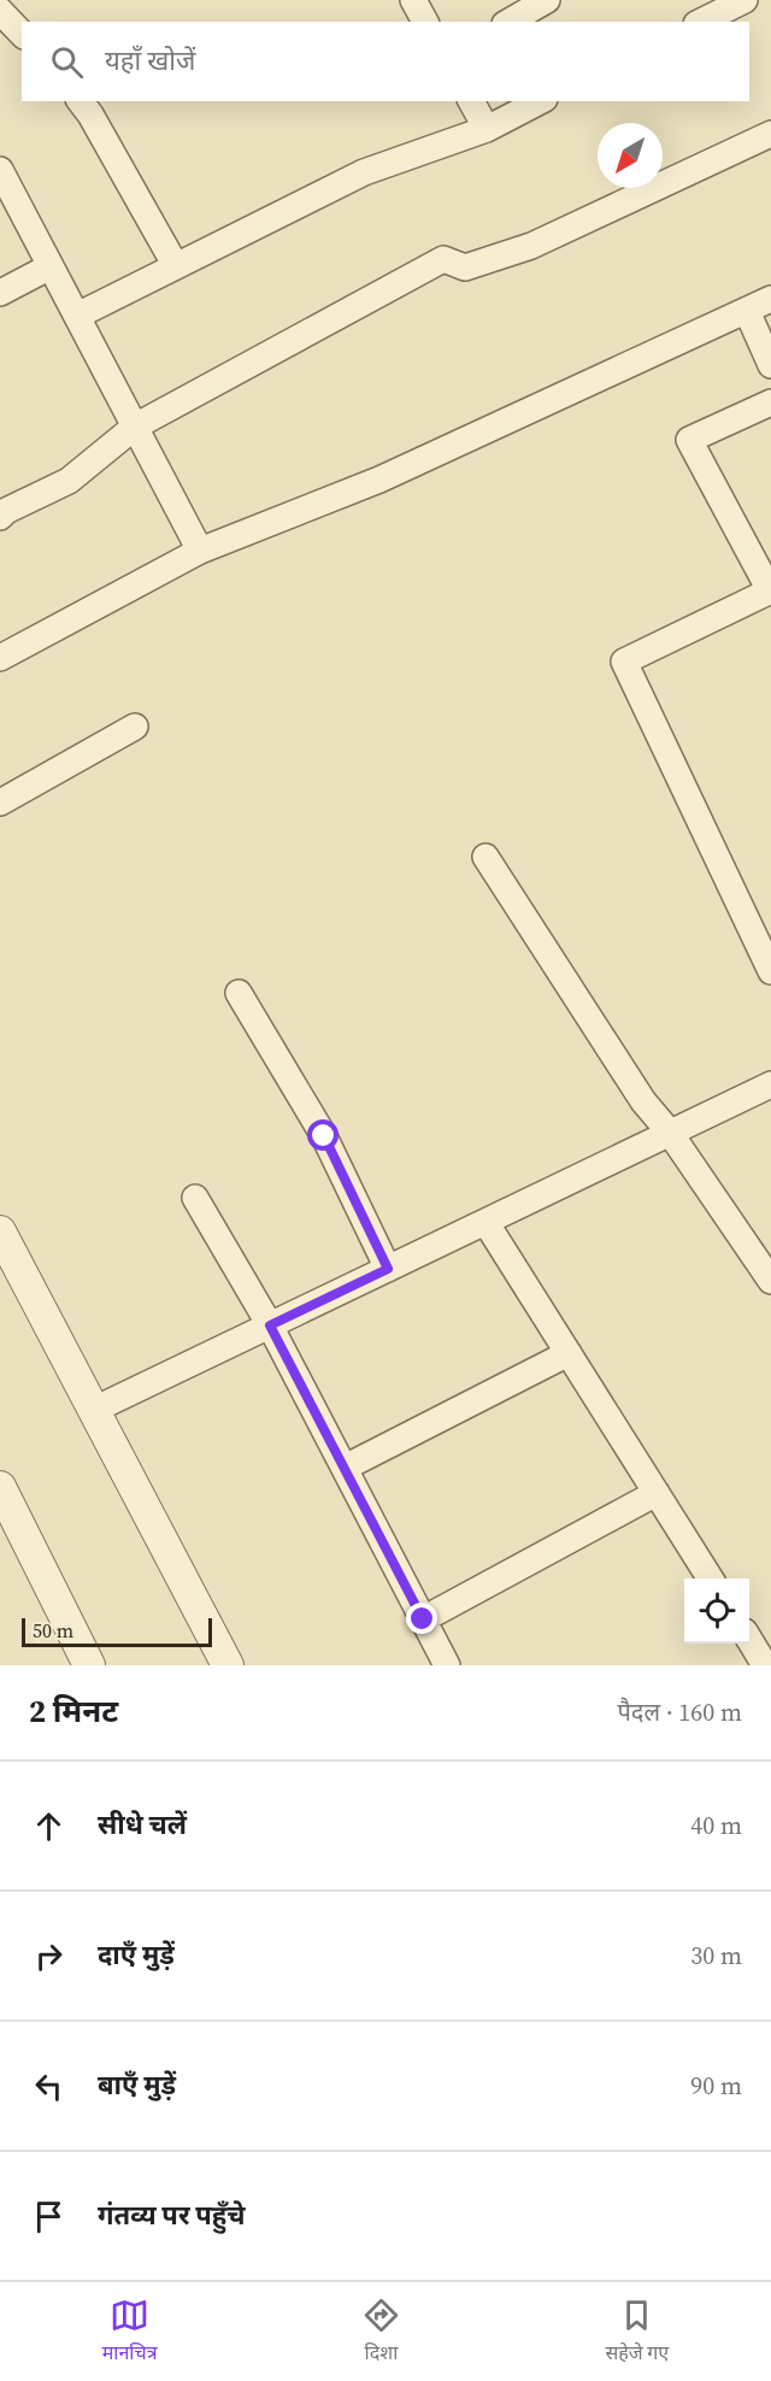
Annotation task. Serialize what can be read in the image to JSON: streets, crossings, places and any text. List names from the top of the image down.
{
  "scale_bar": "50 m",
  "north": "bottom left",
  "page": {
    "search": "यहाँ खोजें",
    "scale": "50 m",
    "heading": ["2 मिनट", "पैदल · 160 m"],
    "list": [
      ["सीधे चलें", "40 m"],
      ["दाएँ मुड़ें", "30 m"],
      ["बाएँ मुड़ें", "90 m"],
      "गंतव्य पर पहुँचे"
    ],
    "nav": ["मानचित्र", "दिशा", "सहेजे गए"]
  }
}
